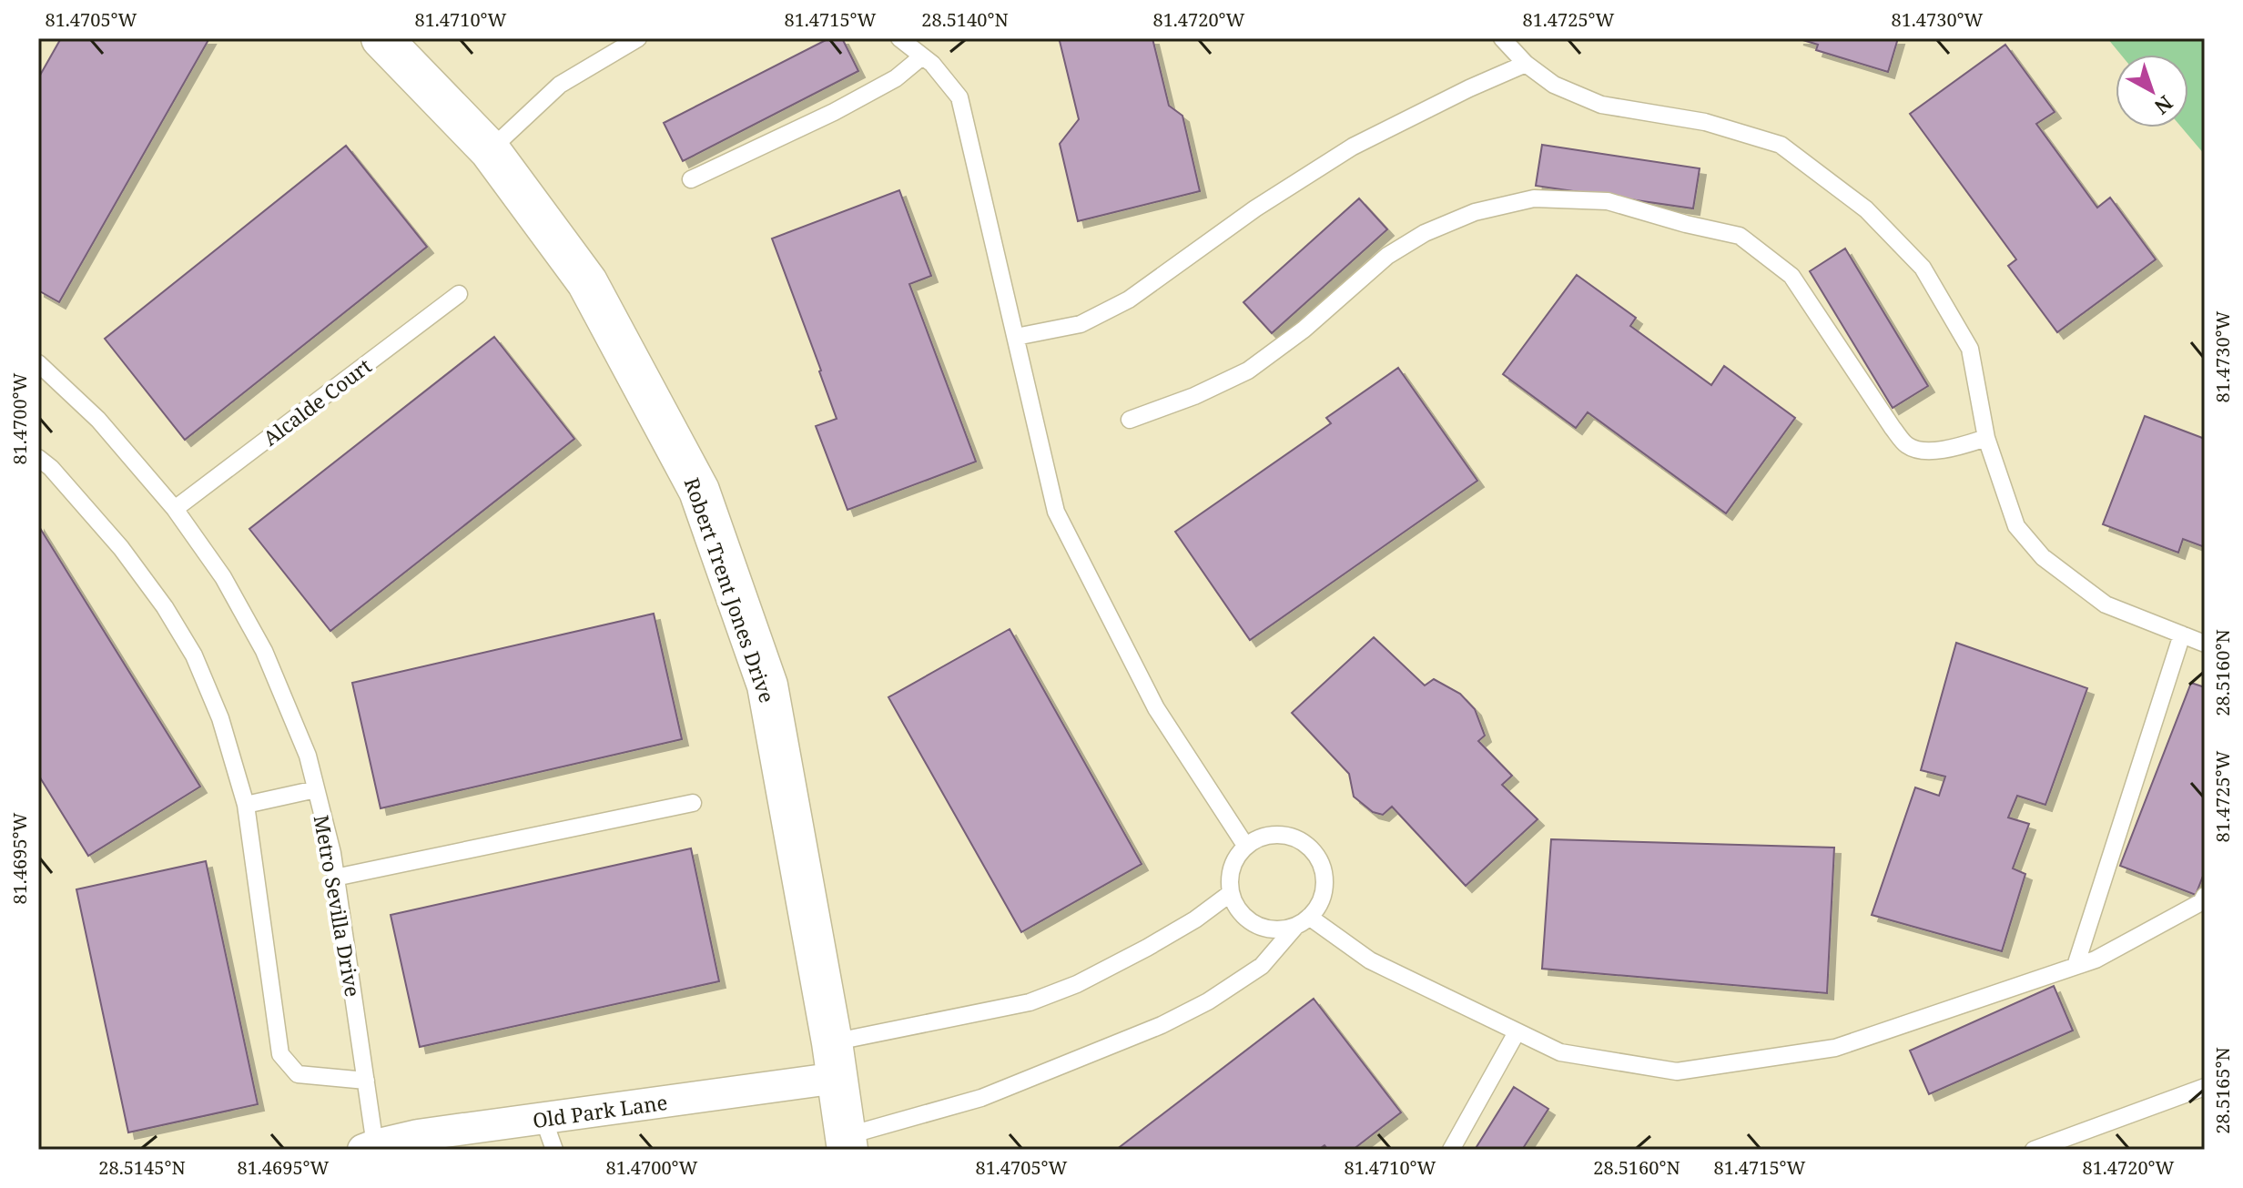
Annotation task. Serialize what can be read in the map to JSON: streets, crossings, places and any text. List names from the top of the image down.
{
  "streets": {
    "street": ["Robert Trent Jones Drive", "Old Park Lane"],
    "lane": ["Alcalde Court", "Metro Sevilla Drive"]
  },
  "crossings": [
    ["Alcalde Court", "Metro Sevilla Drive"],
    ["Robert Trent Jones Drive", "Old Park Lane"],
    ["Metro Sevilla Drive", "Old Park Lane"]
  ],
  "north": "bottom right",
  "coordinates": [
    "81.4705°W",
    "81.4710°W",
    "81.4715°W",
    "28.5140°N",
    "81.4720°W",
    "81.4725°W",
    "81.4730°W",
    "81.4700°W",
    "28.5160°N",
    "81.4695°W",
    "28.5165°N",
    "28.5145°N"
  ]
}
